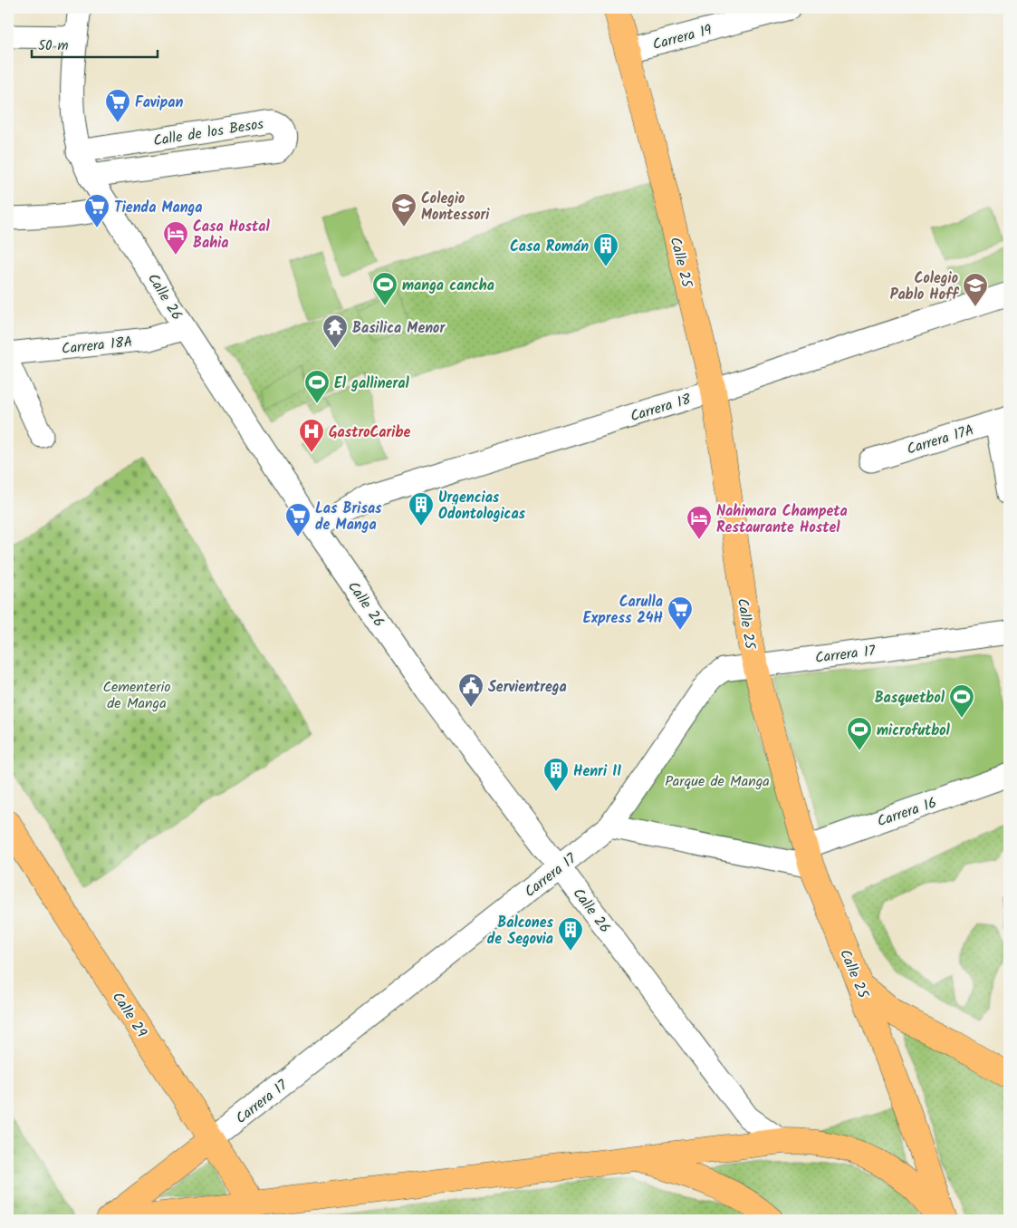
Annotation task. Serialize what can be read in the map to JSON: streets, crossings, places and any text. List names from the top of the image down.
{
  "streets": {
    "main road": ["Calle 25", "Carrera 17", "Calle 29"],
    "street": [
      "Carrera 19",
      "Calle de los Besos",
      "Calle 26",
      "Carrera 18A",
      "Carrera 18",
      "Carrera 17A",
      "Carrera 16"
    ]
  },
  "crossings": [
    ["Carrera 19", "Calle 25"],
    ["Calle de los Besos", "Calle 26"],
    ["Calle 25", "Carrera 18"],
    ["Calle 25", "Carrera 17"],
    ["Calle 25", "Carrera 16"],
    ["Calle 26", "Carrera 18A"],
    ["Calle 26", "Carrera 18"],
    ["Calle 26", "Carrera 17"],
    ["Carrera 17", "Calle 29"]
  ],
  "parks": ["Cementerio de Manga", "Parque de Manga"],
  "places": {
    "supermarket": [
      "Favipan",
      "Tienda Manga",
      "Las Brisas de Manga",
      "Carulla Express 24H"
    ],
    "school or university": ["Colegio Montessori", "Colegio Pablo Hoff"],
    "hotel": ["Casa Hostal Bahia", "Nahimara Champeta Restaurante Hostel"],
    "building": [
      "Casa Román",
      "Urgencias Odontologicas",
      "Henri II",
      "Balcones de Segovia"
    ],
    "sports": [
      "manga cancha",
      "El gallineral",
      "Basquetbol",
      "microfutbol"
    ],
    "temple": ["Basilica Menor"],
    "hospital": ["GastroCaribe"],
    "public building": ["Servientrega"]
  },
  "scale_bar": "50 m"
}
